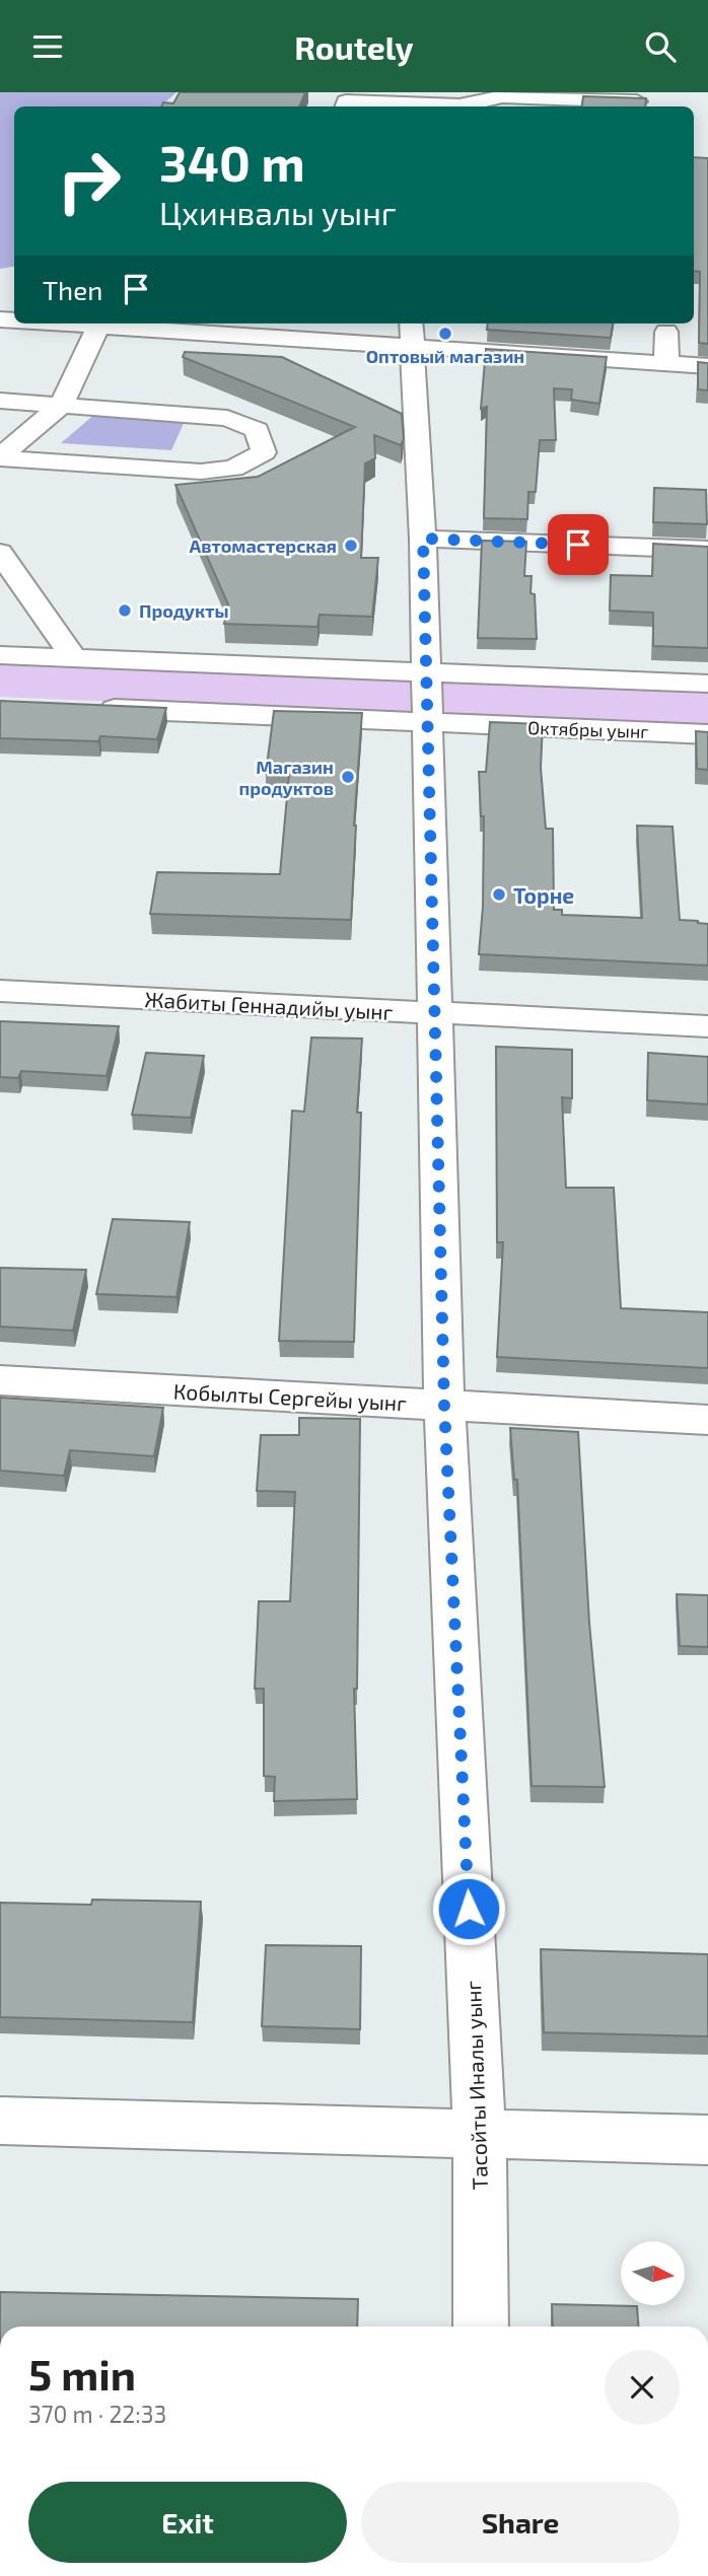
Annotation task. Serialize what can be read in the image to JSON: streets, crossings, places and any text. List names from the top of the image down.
{
  "streets": {
    "street": [
      "Октябры уынг",
      "Жабиты Геннадийы уынг",
      "Кобылты Сергейы уынг",
      "Тасойты Иналы уынг"
    ]
  },
  "crossings": [
    ["Октябры уынг", "Тасойты Иналы уынг"],
    ["Жабиты Геннадийы уынг", "Тасойты Иналы уынг"],
    ["Кобылты Сергейы уынг", "Тасойты Иналы уынг"]
  ],
  "places": [
    "Оптовый магазин",
    "Автомастерская",
    "Продукты",
    "Магазин продуктов",
    "Торне"
  ],
  "north": "right",
  "page": {
    "header": "Routely",
    "turn": ["340 m", "Цхинвалы уынг"],
    "then": "Then",
    "heading": ["5 min", "370 m · 22:33"],
    "buttons": ["Exit", "Share"]
  }
}
